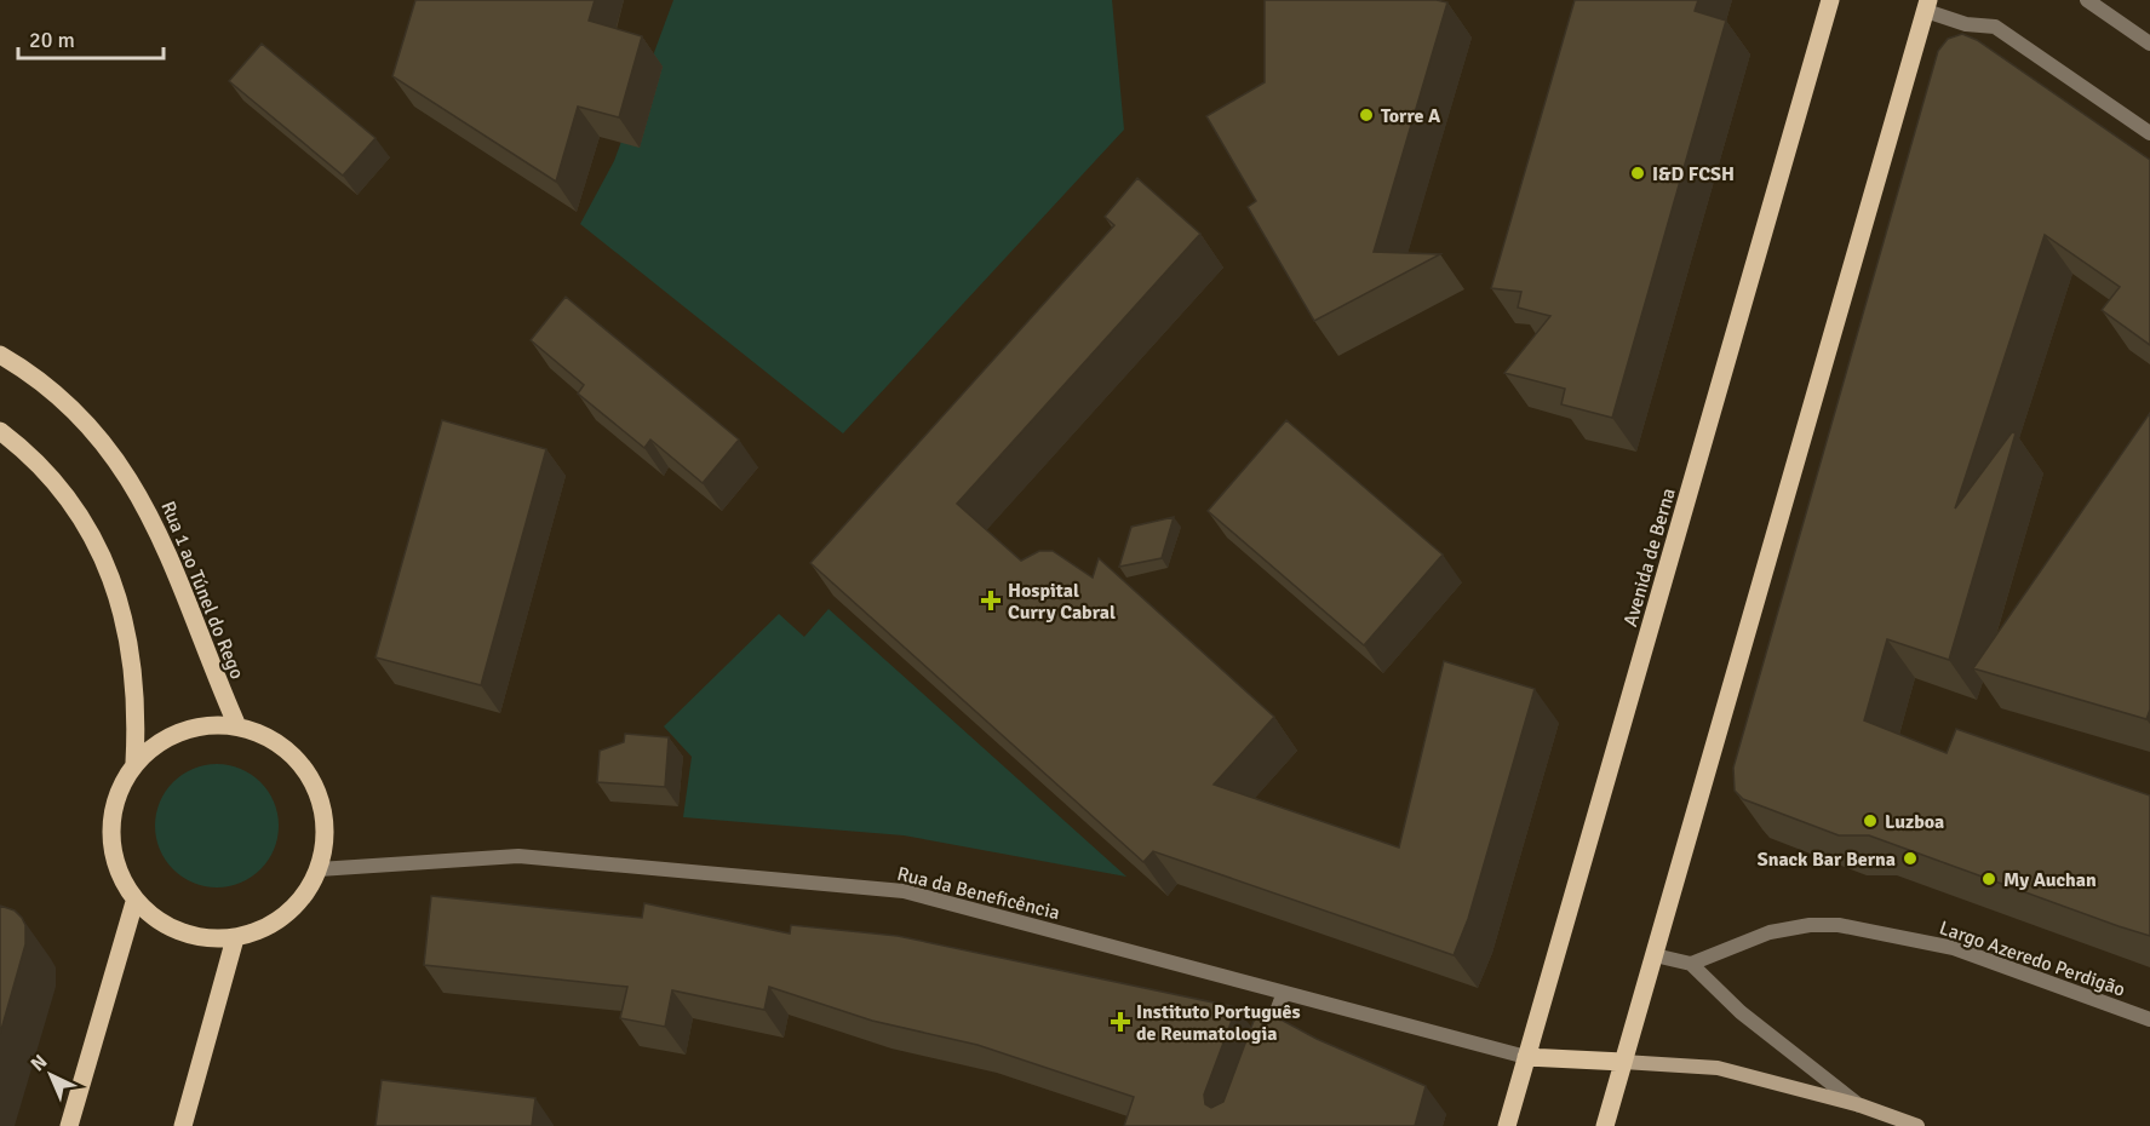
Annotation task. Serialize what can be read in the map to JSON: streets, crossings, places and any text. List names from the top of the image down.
{
  "streets": {
    "main road": ["Avenida de Berna", "Rua 1 ao Túnel do Rego"],
    "street": ["Rua da Beneficência", "Largo Azeredo Perdigão"]
  },
  "crossings": [
    ["Avenida de Berna", "Rua da Beneficência"],
    ["Rua 1 ao Túnel do Rego", "Rua da Beneficência"]
  ],
  "places": {
    "other": [
      "Torre A",
      "I&D FCSH",
      "Luzboa",
      "Snack Bar Berna",
      "My Auchan"
    ],
    "health": ["Hospital Curry Cabral", "Instituto Português de Reumatologia"]
  },
  "scale_bar": "20 m",
  "north": "top left"
}
